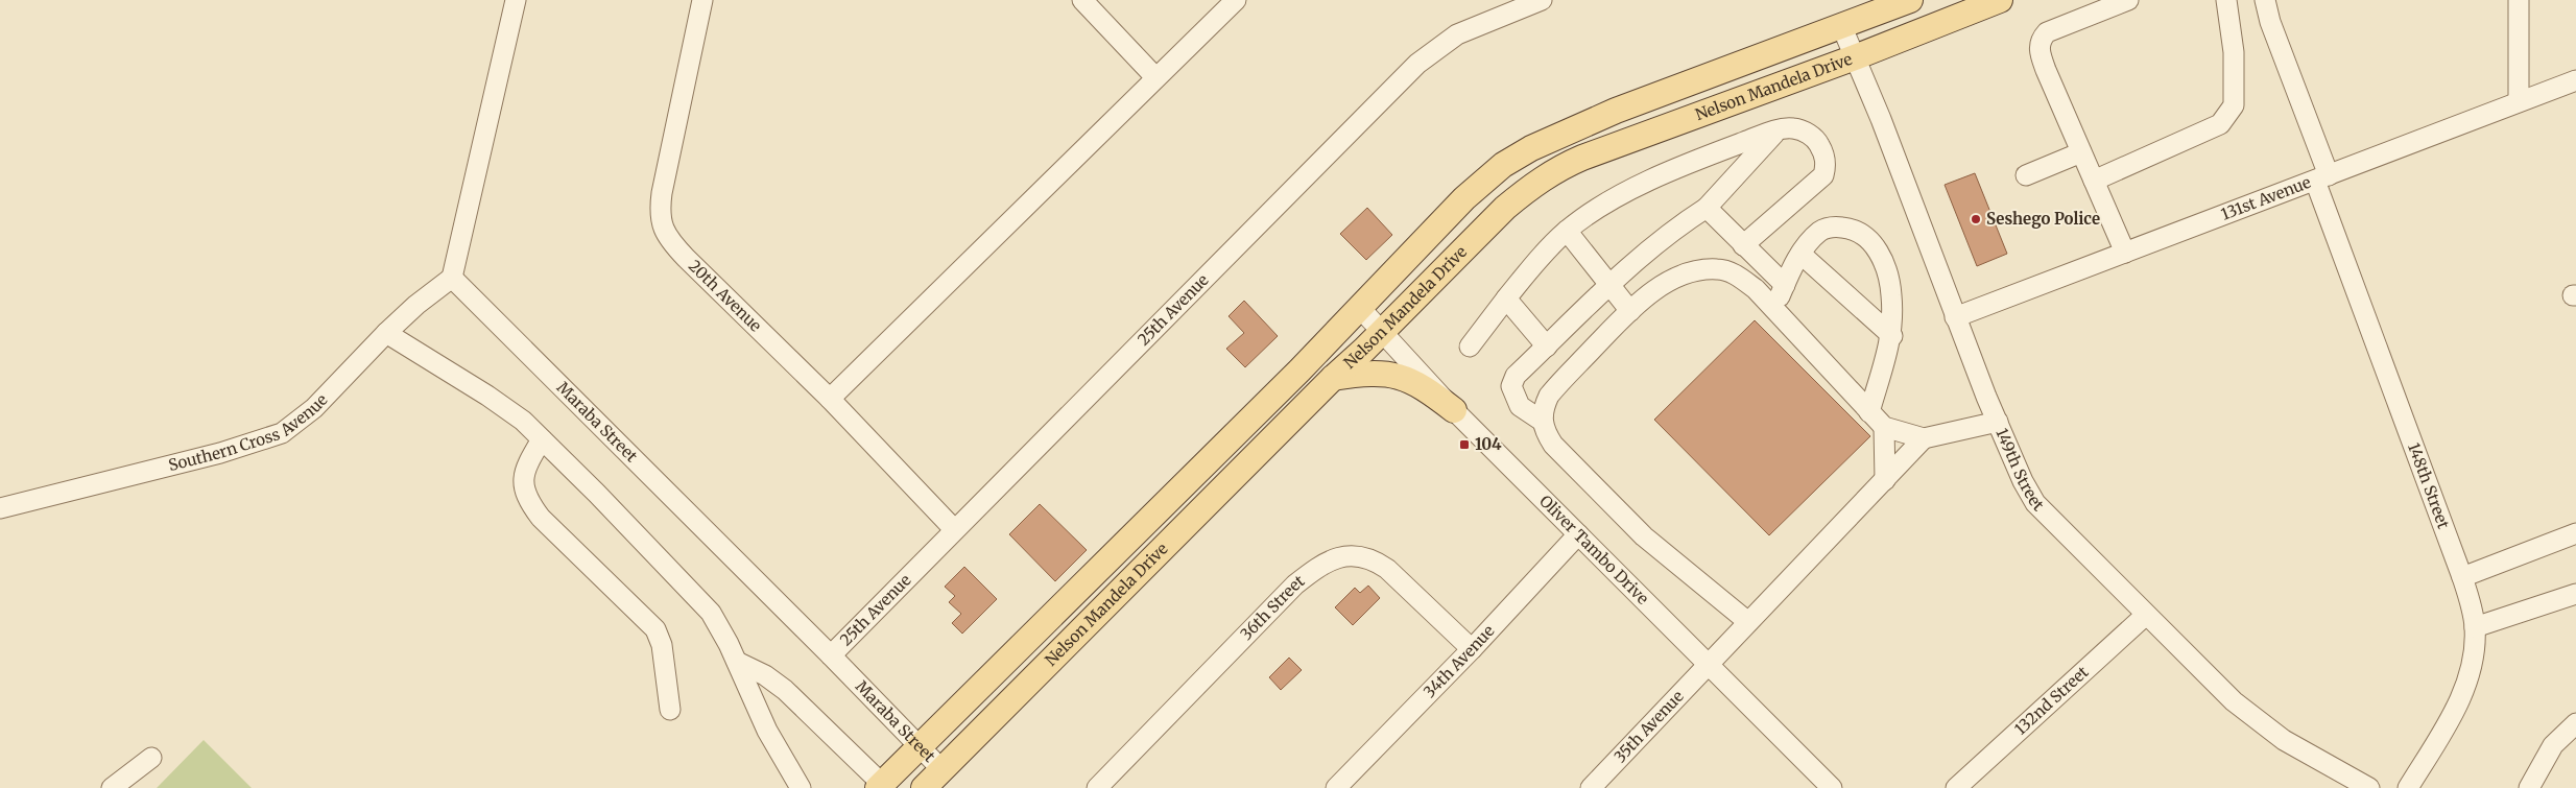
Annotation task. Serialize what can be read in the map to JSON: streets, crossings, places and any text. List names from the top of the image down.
{
  "streets": {
    "main road": ["Nelson Mandela Drive"],
    "street": [
      "131st Avenue",
      "20th Avenue",
      "25th Avenue",
      "Maraba Street",
      "Southern Cross Avenue",
      "149th Street",
      "148th Street",
      "Oliver Tambo Drive",
      "36th Street",
      "34th Avenue",
      "132nd Street",
      "35th Avenue"
    ]
  },
  "crossings": [
    ["Nelson Mandela Drive", "Maraba Street"],
    ["Nelson Mandela Drive", "149th Street"],
    ["Nelson Mandela Drive", "Oliver Tambo Drive"],
    ["131st Avenue", "149th Street"],
    ["131st Avenue", "148th Street"],
    ["20th Avenue", "25th Avenue"],
    ["25th Avenue", "Maraba Street"],
    ["Maraba Street", "Southern Cross Avenue"],
    ["149th Street", "132nd Street"],
    ["Oliver Tambo Drive", "34th Avenue"],
    ["Oliver Tambo Drive", "35th Avenue"],
    ["36th Street", "34th Avenue"]
  ],
  "places": {
    "other": ["Seshego Police"],
    "transit": ["104"]
  }
}
